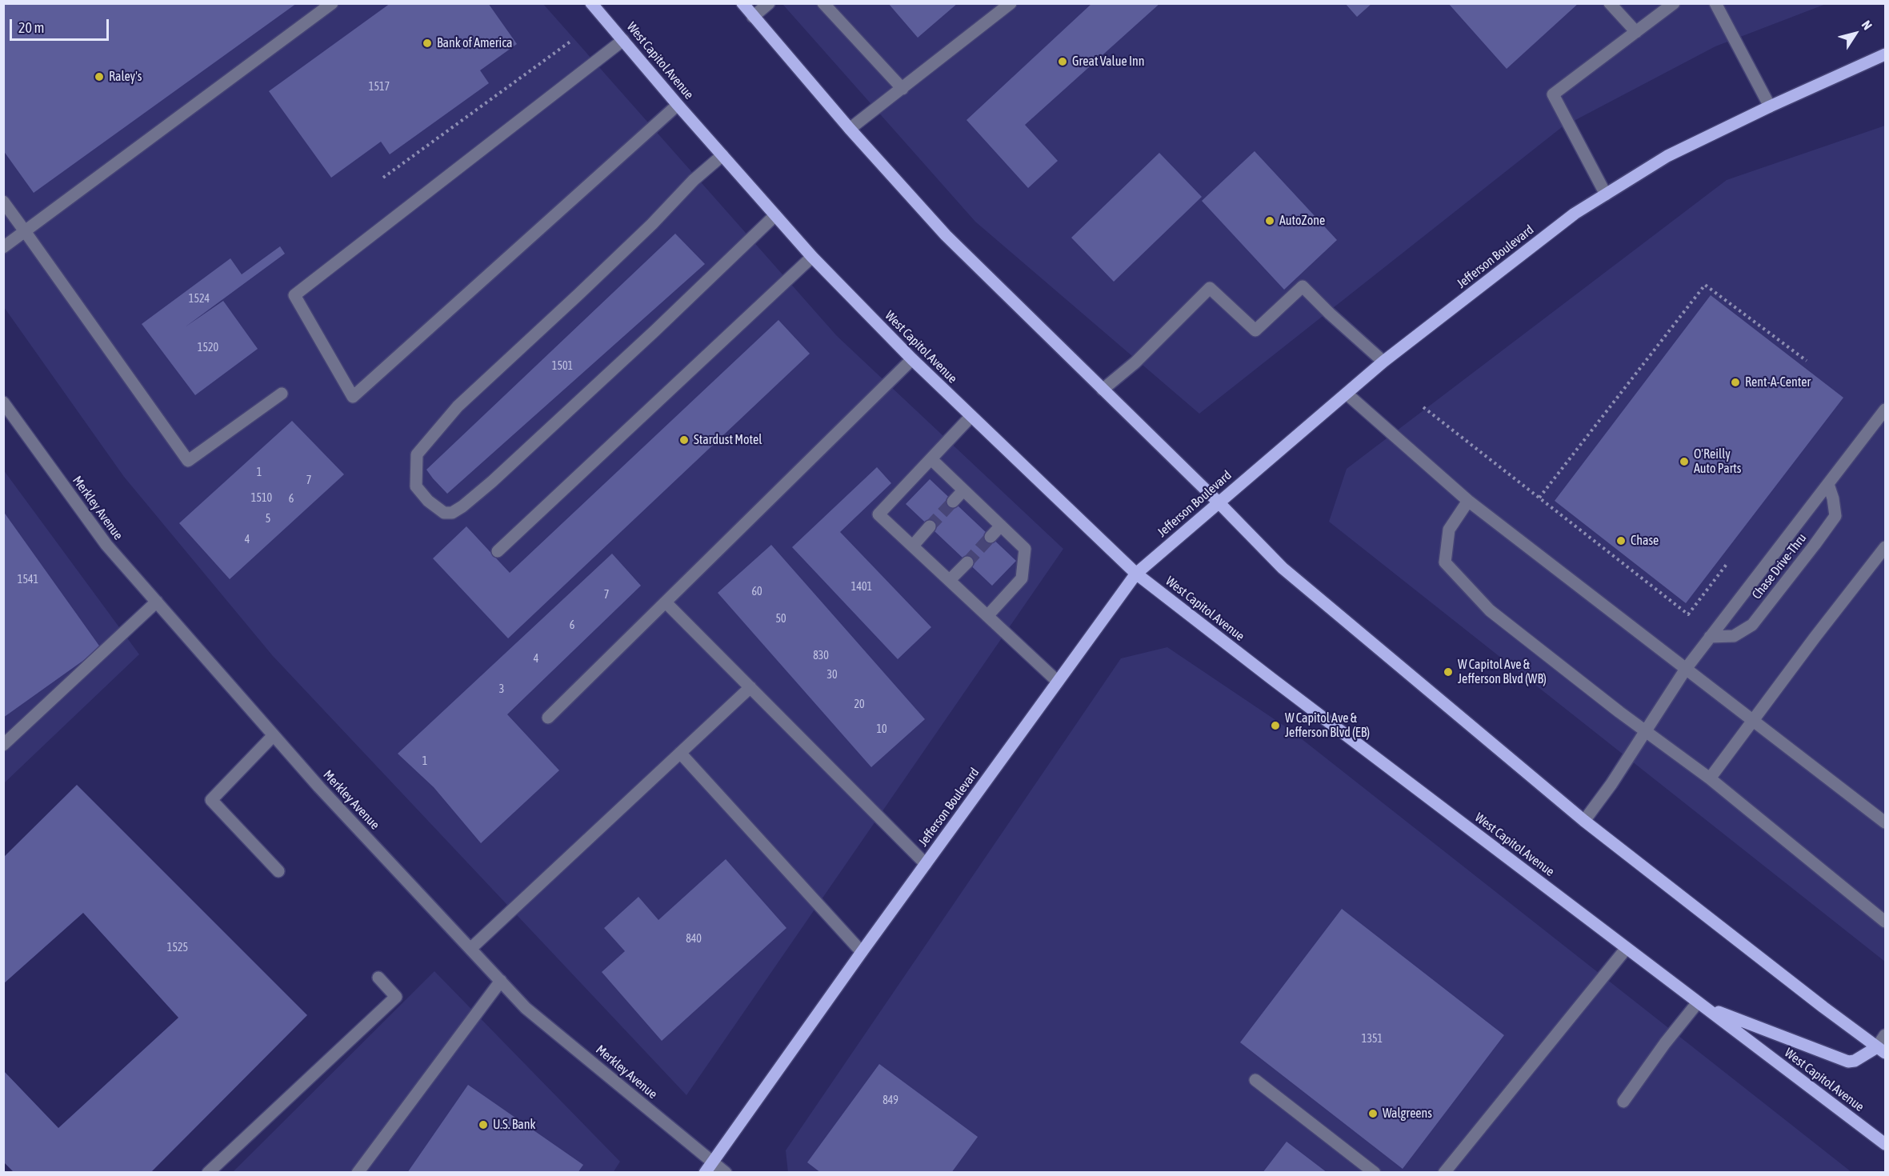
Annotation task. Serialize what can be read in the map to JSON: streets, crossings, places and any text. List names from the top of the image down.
{
  "streets": {
    "main road": ["West Capitol Avenue", "Jefferson Boulevard"],
    "street": ["Merkley Avenue", "Chase Drive-Thru"]
  },
  "crossings": [
    ["West Capitol Avenue", "Jefferson Boulevard"],
    ["Jefferson Boulevard", "Merkley Avenue"]
  ],
  "places": [
    "Bank of America",
    "Great Value Inn",
    "Raley's",
    "AutoZone",
    "Rent-A-Center",
    "Stardust Motel",
    "O'Reilly Auto Parts",
    "Chase",
    "W Capitol Ave & Jefferson Blvd (WB)",
    "W Capitol Ave & Jefferson Blvd (EB)",
    "Walgreens",
    "U.S. Bank"
  ],
  "house_numbers": [
    "1517",
    "1524",
    "1520",
    "1501",
    "1",
    "7",
    "1510",
    "6",
    "5",
    "4",
    "1541",
    "1401",
    "60",
    "7",
    "50",
    "6",
    "830",
    "4",
    "30",
    "3",
    "20",
    "10",
    "1",
    "840",
    "1525",
    "1351",
    "849"
  ],
  "scale_bar": "20 m",
  "north": "top right"
}
